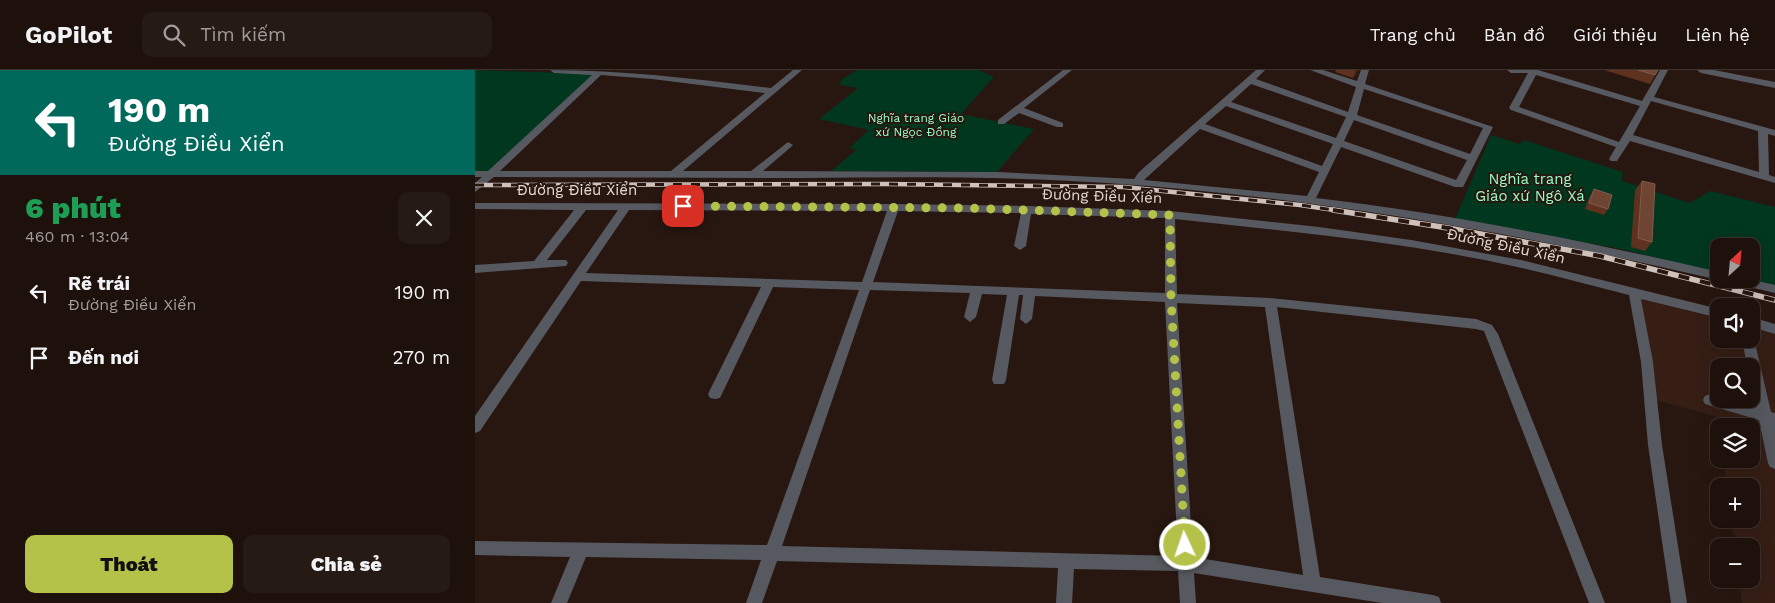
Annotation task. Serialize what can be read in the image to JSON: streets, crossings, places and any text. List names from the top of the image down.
{
  "streets": {
    "street": ["Đường Điều Xiển"]
  },
  "parks": ["Nghĩa trang Giáo xứ Ngọc Đồng", "Nghĩa trang Giáo xứ Ngô Xá"],
  "north": "top right",
  "page": {
    "header": "GoPilot",
    "search": "Tìm kiếm",
    "nav": [
      "Trang chủ",
      "Bản đồ",
      "Giới thiệu",
      "Liên hệ"
    ],
    "turn": ["190 m", "Đường Điều Xiển"],
    "heading": ["6 phút", "460 m · 13:04"],
    "map_buttons": ["+", "−"],
    "list": [
      {
        "name": "Rẽ trái",
        "note": "Đường Điều Xiển",
        "value": "190 m"
      },
      {
        "name": "Đến nơi",
        "value": "270 m"
      }
    ],
    "buttons": ["Thoát", "Chia sẻ"]
  }
}
